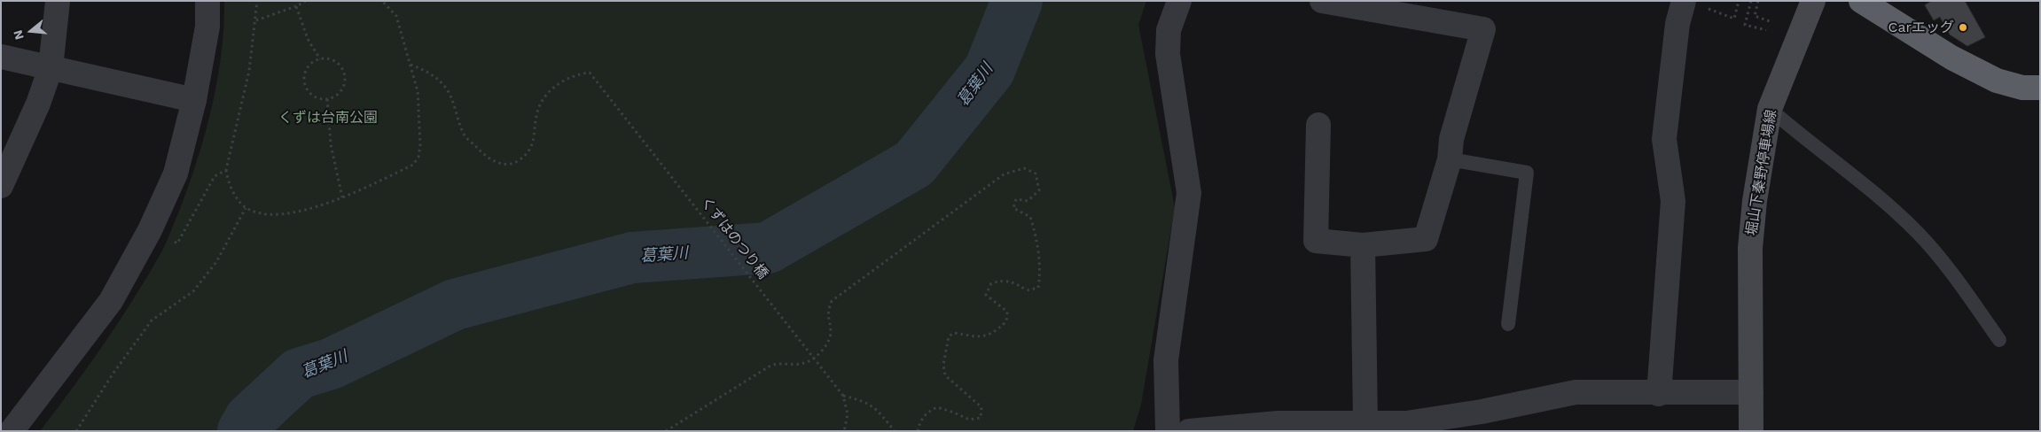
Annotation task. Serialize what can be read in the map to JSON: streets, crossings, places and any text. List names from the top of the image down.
{
  "streets": {
    "main road": ["堀山下秦野停車場線"],
    "path": ["くずはのつり橋"]
  },
  "water": ["葛葉川"],
  "parks": ["くずは台南公園"],
  "places": ["Carエッグ"],
  "north": "left"
}
